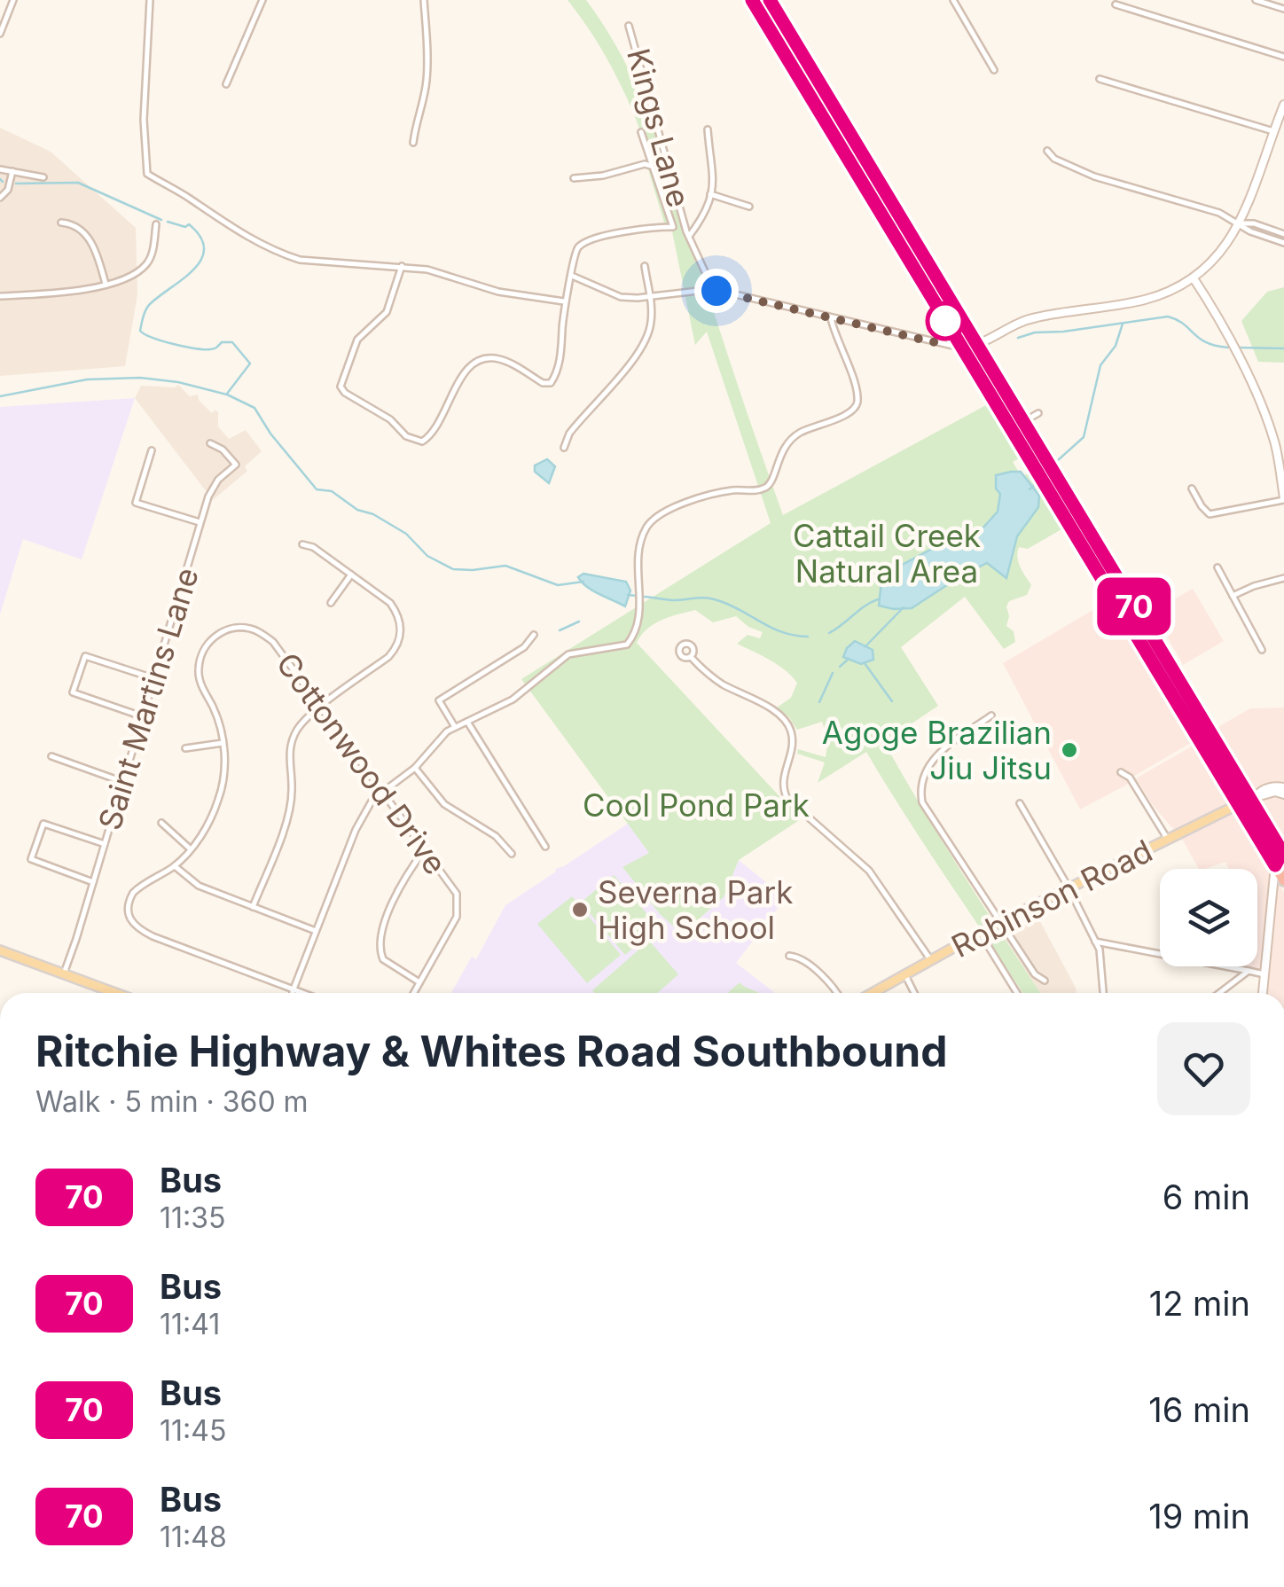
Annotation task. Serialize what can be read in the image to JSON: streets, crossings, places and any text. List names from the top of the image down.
{
  "streets": {
    "main road": ["Robinson Road"],
    "street": ["Kings Lane", "Saint Martins Lane", "Cottonwood Drive"]
  },
  "parks": ["Cattail Creek Natural Area", "Cool Pond Park"],
  "places": ["Agoge Brazilian Jiu Jitsu", "Severna Park High School"],
  "lines": ["bus line 70"],
  "page": {
    "on_map": "70",
    "heading": ["Ritchie Highway & Whites Road Southbound", "Walk · 5 min · 360 m"],
    "list": [
      {
        "mark": "70",
        "name": "Bus",
        "note": "11:35",
        "value": "6 min"
      },
      {
        "mark": "70",
        "name": "Bus",
        "note": "11:41",
        "value": "12 min"
      },
      {
        "mark": "70",
        "name": "Bus",
        "note": "11:45",
        "value": "16 min"
      },
      {
        "mark": "70",
        "name": "Bus",
        "note": "11:48",
        "value": "19 min"
      }
    ]
  }
}
